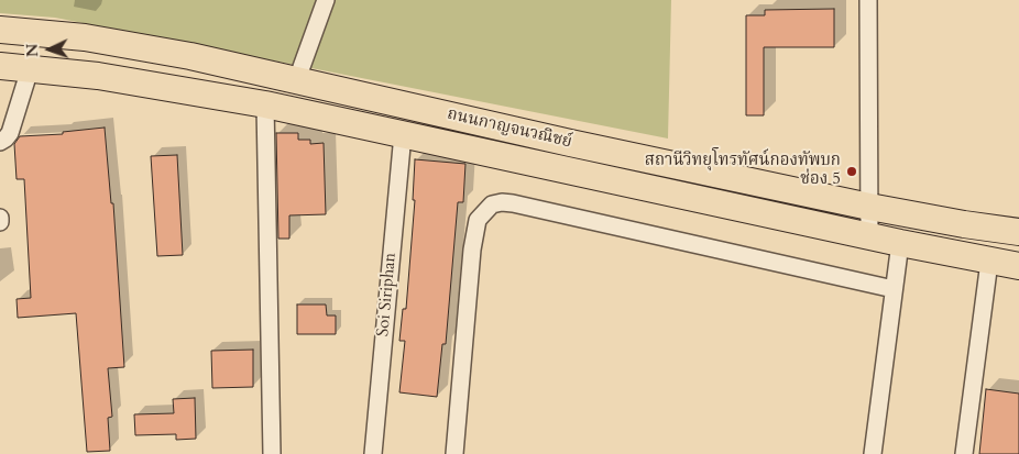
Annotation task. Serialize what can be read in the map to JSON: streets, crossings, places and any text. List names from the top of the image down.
{
  "streets": {
    "main road": ["ถนนกาญจนวณิชย์"],
    "street": ["Soi Siriphan"]
  },
  "crossings": [
    ["ถนนกาญจนวณิชย์", "Soi Siriphan"]
  ],
  "places": ["สถานีวิทยุโทรทัศน์กองทัพบก ช่อง 5"],
  "north": "left"
}
